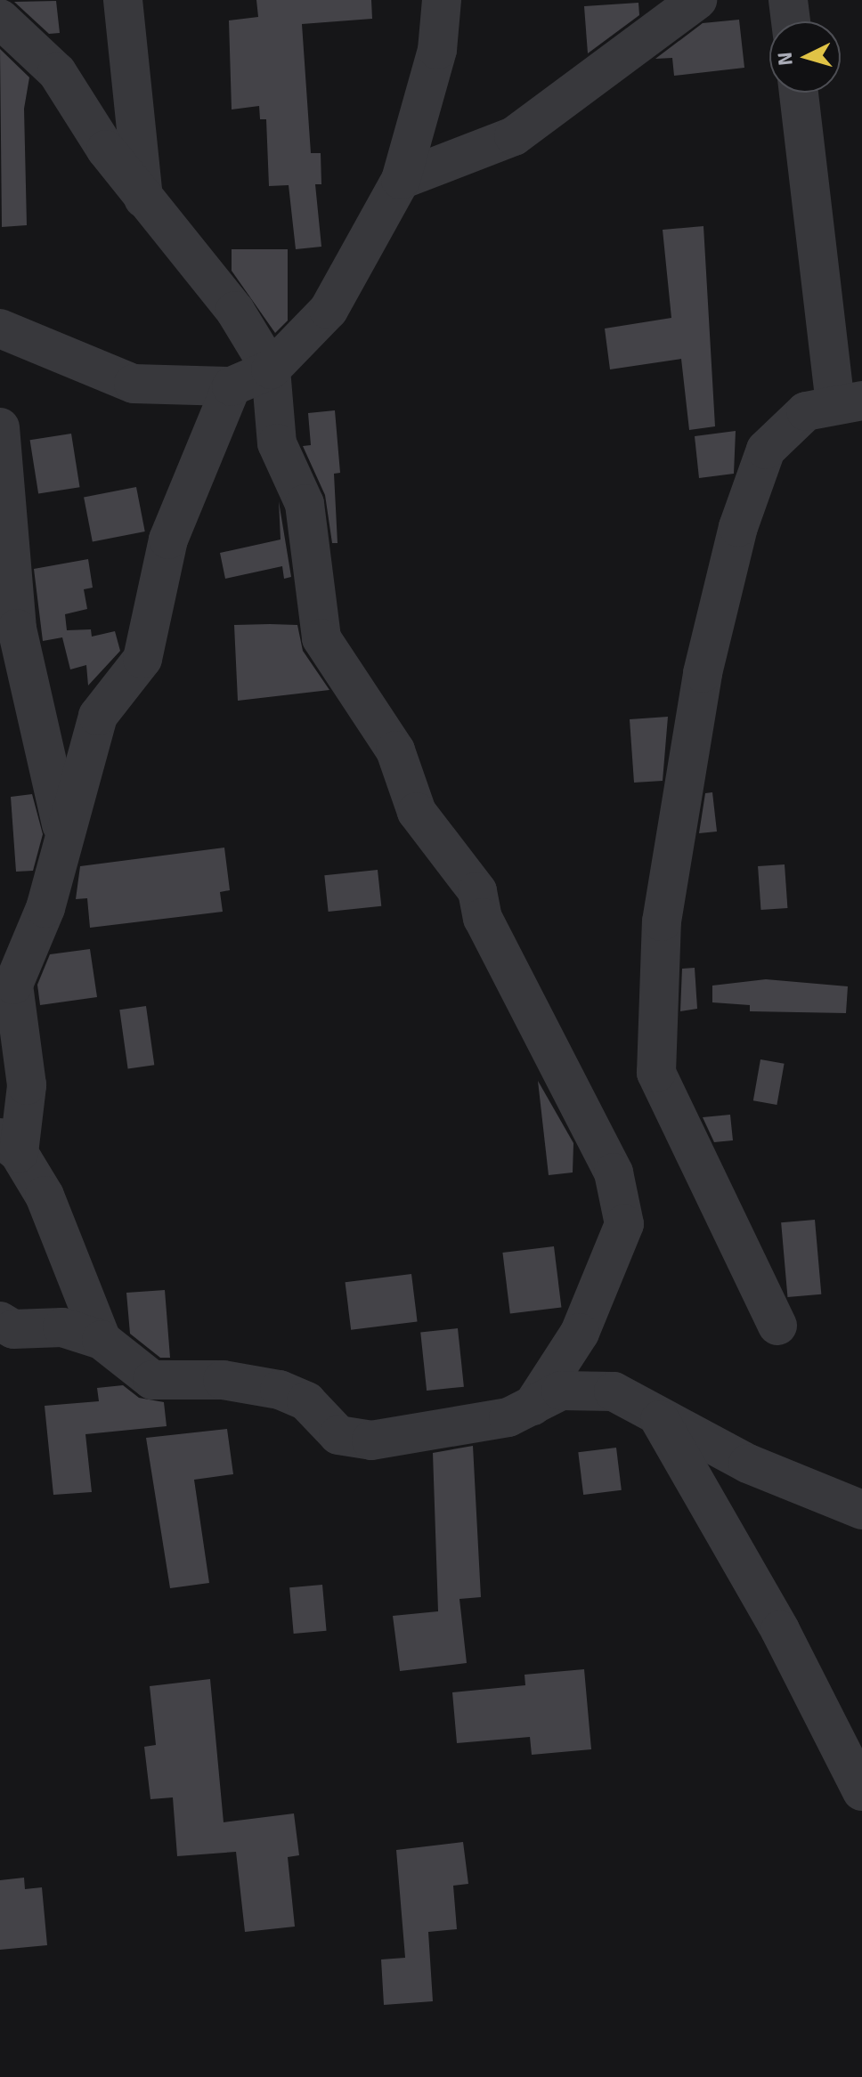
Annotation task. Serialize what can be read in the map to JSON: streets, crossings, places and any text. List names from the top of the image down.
{
  "north": "left"
}
